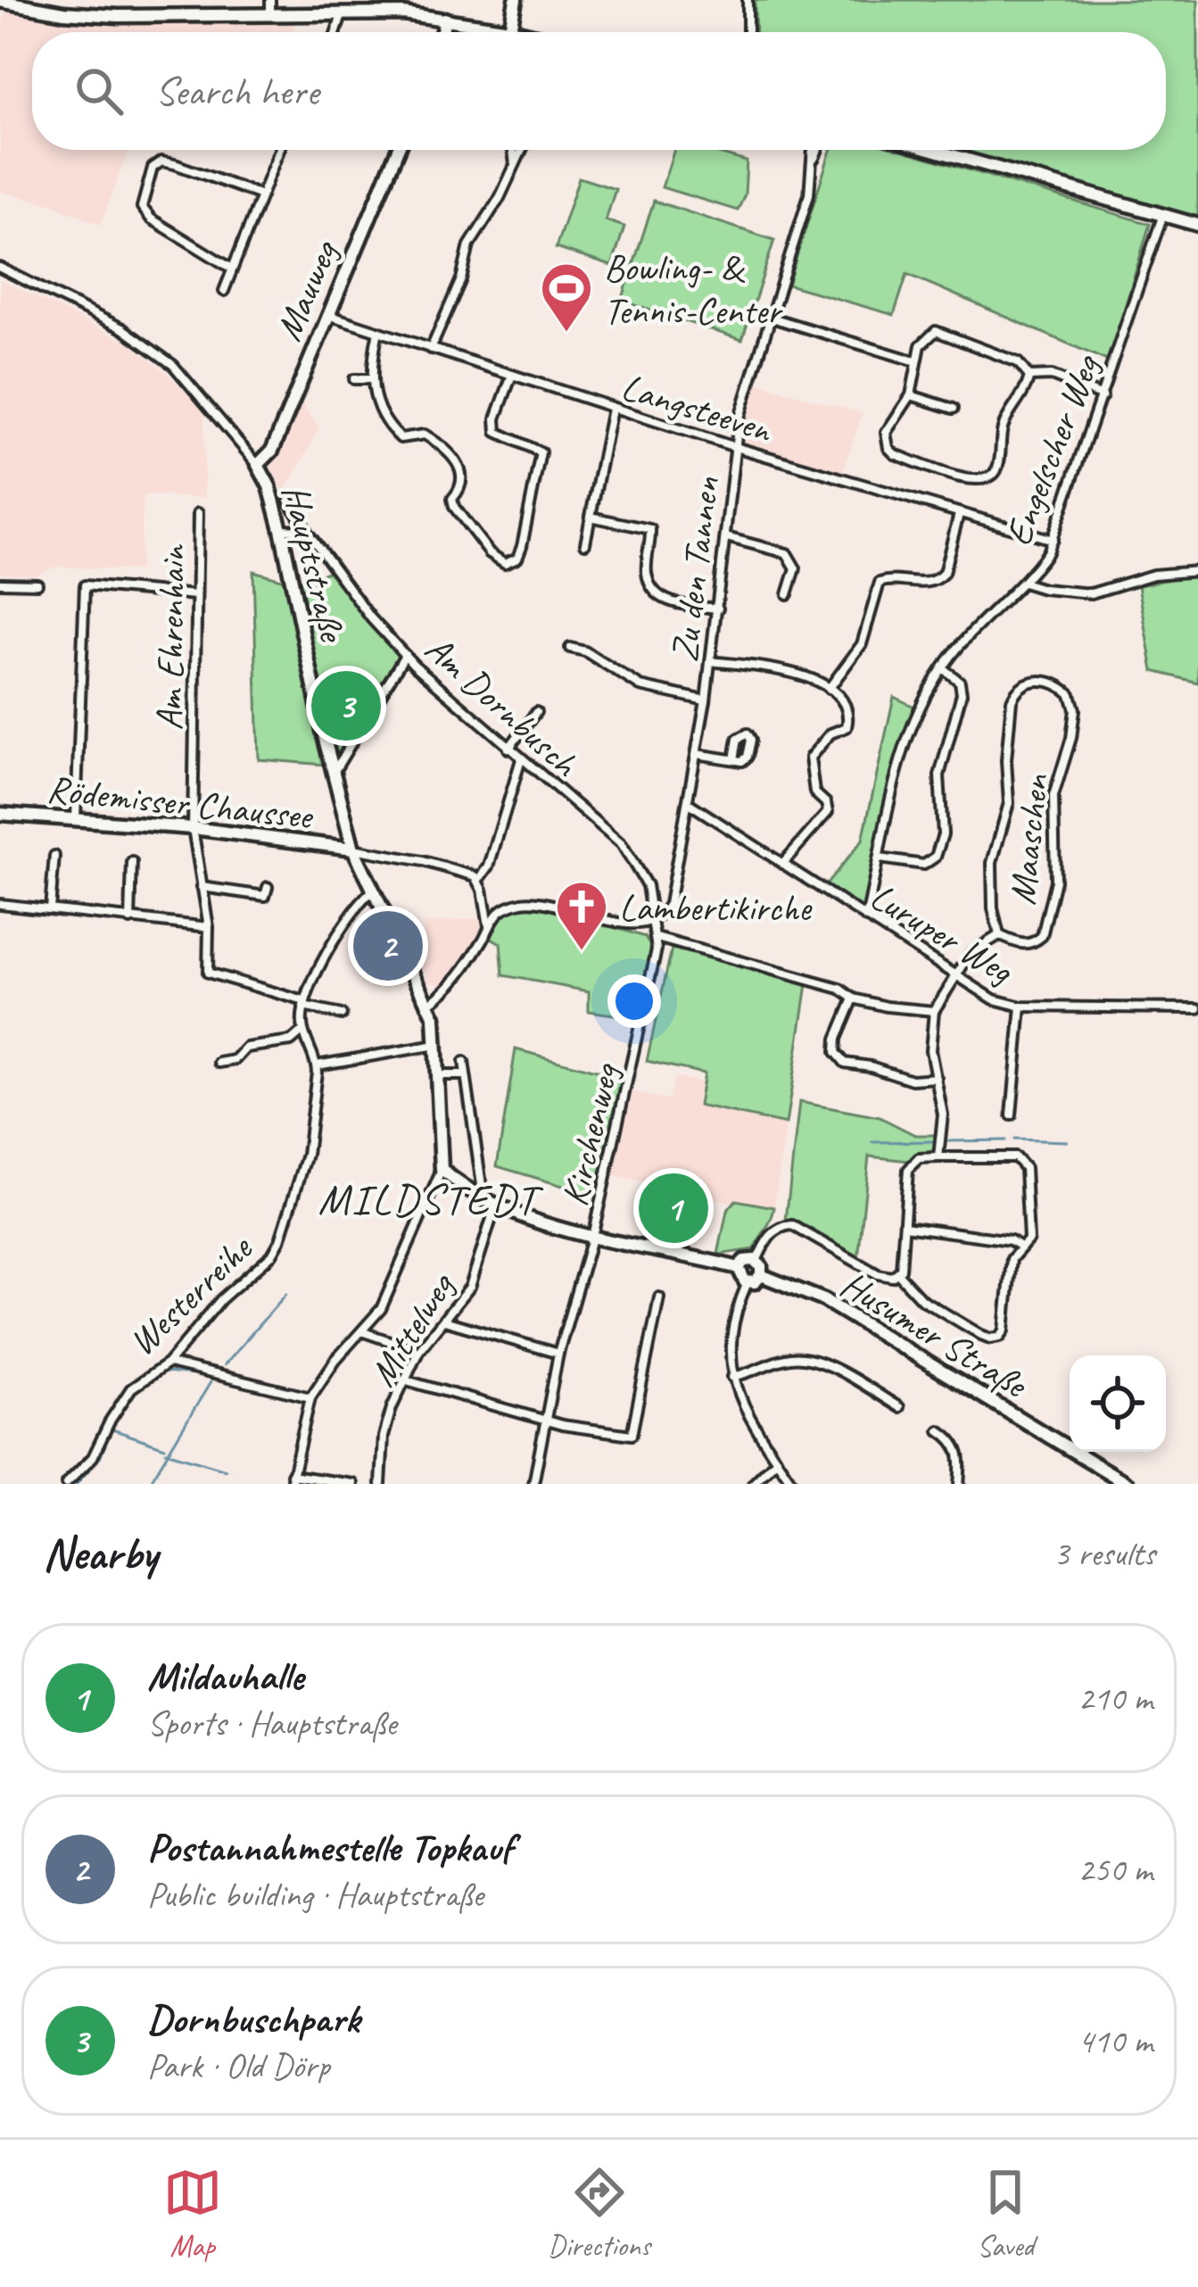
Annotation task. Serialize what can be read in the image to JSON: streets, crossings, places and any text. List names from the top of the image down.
{
  "streets": {
    "street": [
      "Mauweg",
      "Langsteeven",
      "Engelscher Weg",
      "Hauptstraße",
      "Zu den Tannen",
      "Am Ehrenhain",
      "Am Dornbusch",
      "Rödemisser Chaussee",
      "Maaschen",
      "Luruper Weg",
      "Kirchenweg",
      "Westerreihe",
      "Mittelweg",
      "Husumer Straße"
    ]
  },
  "crossings": [
    ["Mauweg", "Langsteeven"],
    ["Mauweg", "Hauptstraße"],
    ["Langsteeven", "Engelscher Weg"],
    ["Langsteeven", "Zu den Tannen"],
    ["Engelscher Weg", "Luruper Weg"],
    ["Hauptstraße", "Rödemisser Chaussee"],
    ["Hauptstraße", "Westerreihe"],
    ["Zu den Tannen", "Am Dornbusch"],
    ["Zu den Tannen", "Luruper Weg"],
    ["Zu den Tannen", "Kirchenweg"],
    ["Am Ehrenhain", "Rödemisser Chaussee"],
    ["Am Ehrenhain", "Westerreihe"],
    ["Am Dornbusch", "Kirchenweg"],
    ["Maaschen", "Luruper Weg"]
  ],
  "districts": ["MILDSTEDT"],
  "places": {
    "sports": ["Bowling- & Tennis-Center"],
    "church": ["Lambertikirche"]
  },
  "page": {
    "search": "Search here",
    "pins": ["3", "2", "1"],
    "heading": ["Nearby", "3 results"],
    "list": [
      {
        "mark": "1",
        "name": "Mildauhalle",
        "note": "Sports · Hauptstraße",
        "value": "210 m"
      },
      {
        "mark": "2",
        "name": "Postannahmestelle Topkauf",
        "note": "Public building · Hauptstraße",
        "value": "250 m"
      },
      {
        "mark": "3",
        "name": "Dornbuschpark",
        "note": "Park · Old Dörp",
        "value": "410 m"
      }
    ],
    "nav": ["Map", "Directions", "Saved"]
  }
}
